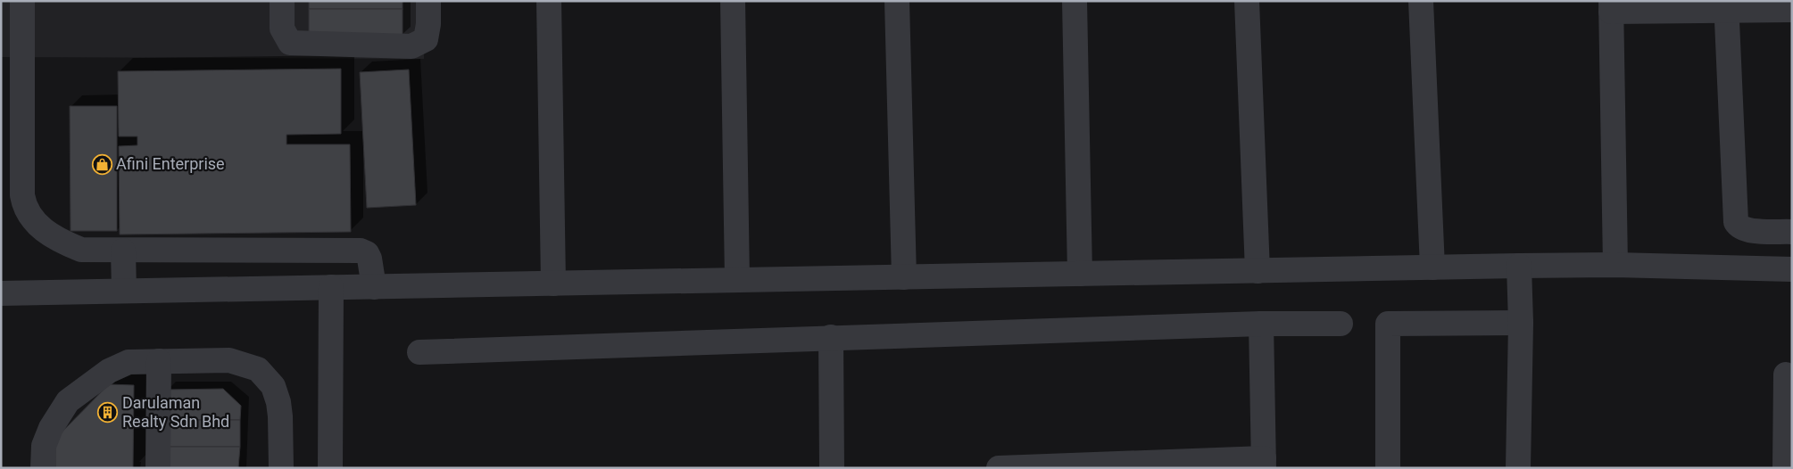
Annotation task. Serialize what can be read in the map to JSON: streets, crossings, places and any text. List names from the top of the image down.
{
  "places": {
    "shop": ["Afini Enterprise"],
    "building": ["Darulaman Realty Sdn Bhd"]
  }
}
